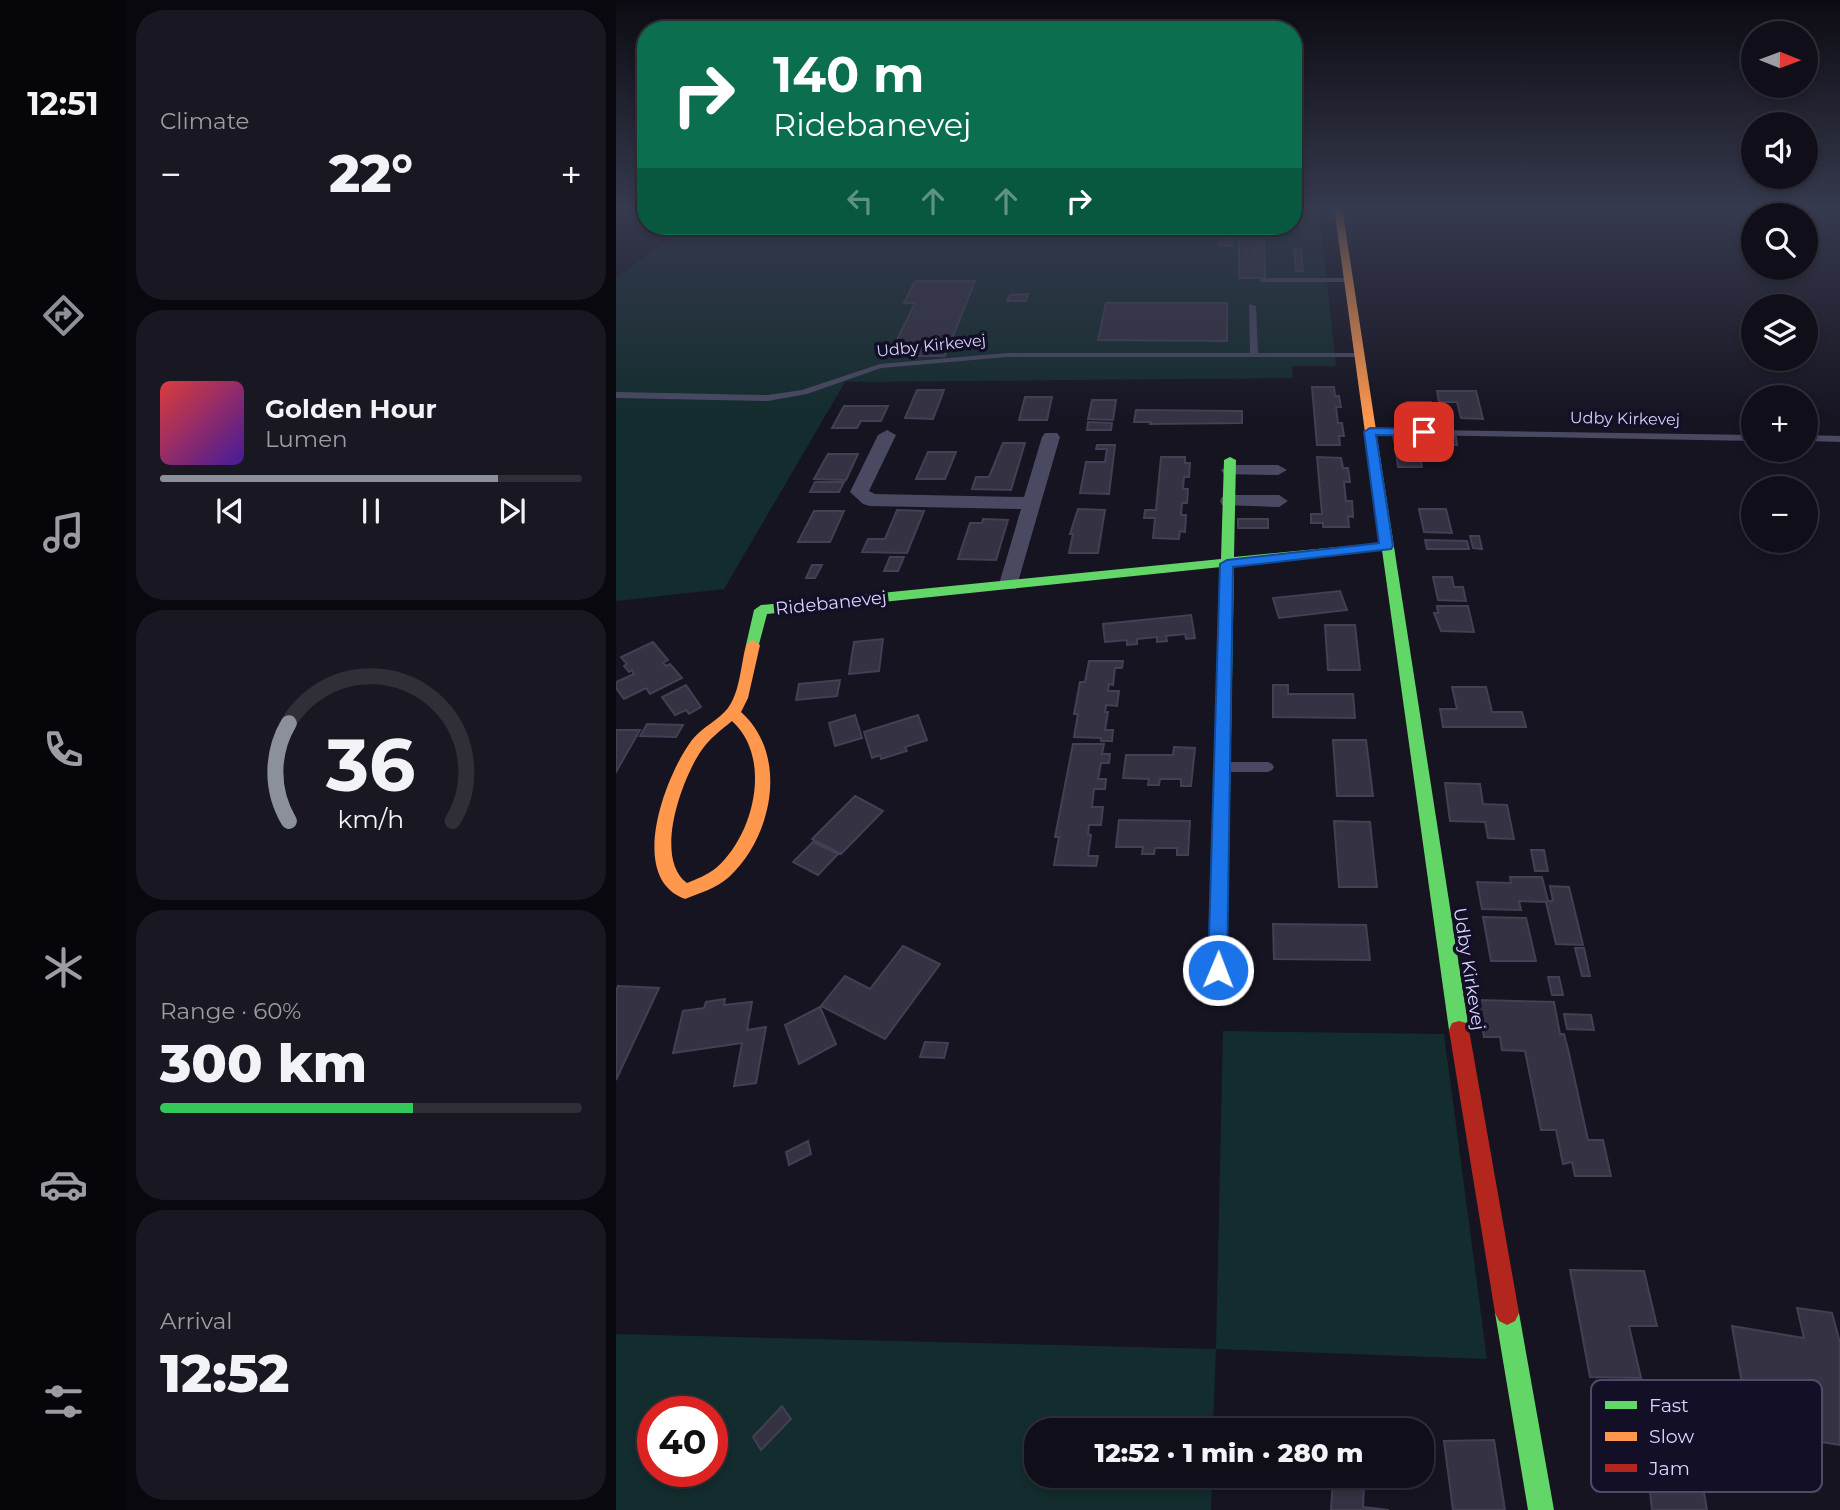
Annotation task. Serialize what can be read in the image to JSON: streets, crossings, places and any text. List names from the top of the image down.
{
  "streets": {
    "street": ["Udby Kirkevej", "Ridebanevej"]
  },
  "crossings": [
    ["Udby Kirkevej", "Ridebanevej"]
  ],
  "legend": ["Fast", "Slow", "Jam"],
  "north": "right",
  "page": {
    "tabs": "12:51",
    "tile": [
      "Climate",
      ["Range · 60%", "300 km"],
      ["Arrival", "12:52"]
    ],
    "map_buttons": ["+", "−"],
    "turn": ["140 m", "Ridebanevej"],
    "heat": ["−", "22°", "+"],
    "song": ["Golden Hour", "Lumen"],
    "limit": "40",
    "trip": "12:52 · 1 min · 280 m",
    "gauge": ["36", "km/h"]
  }
}
